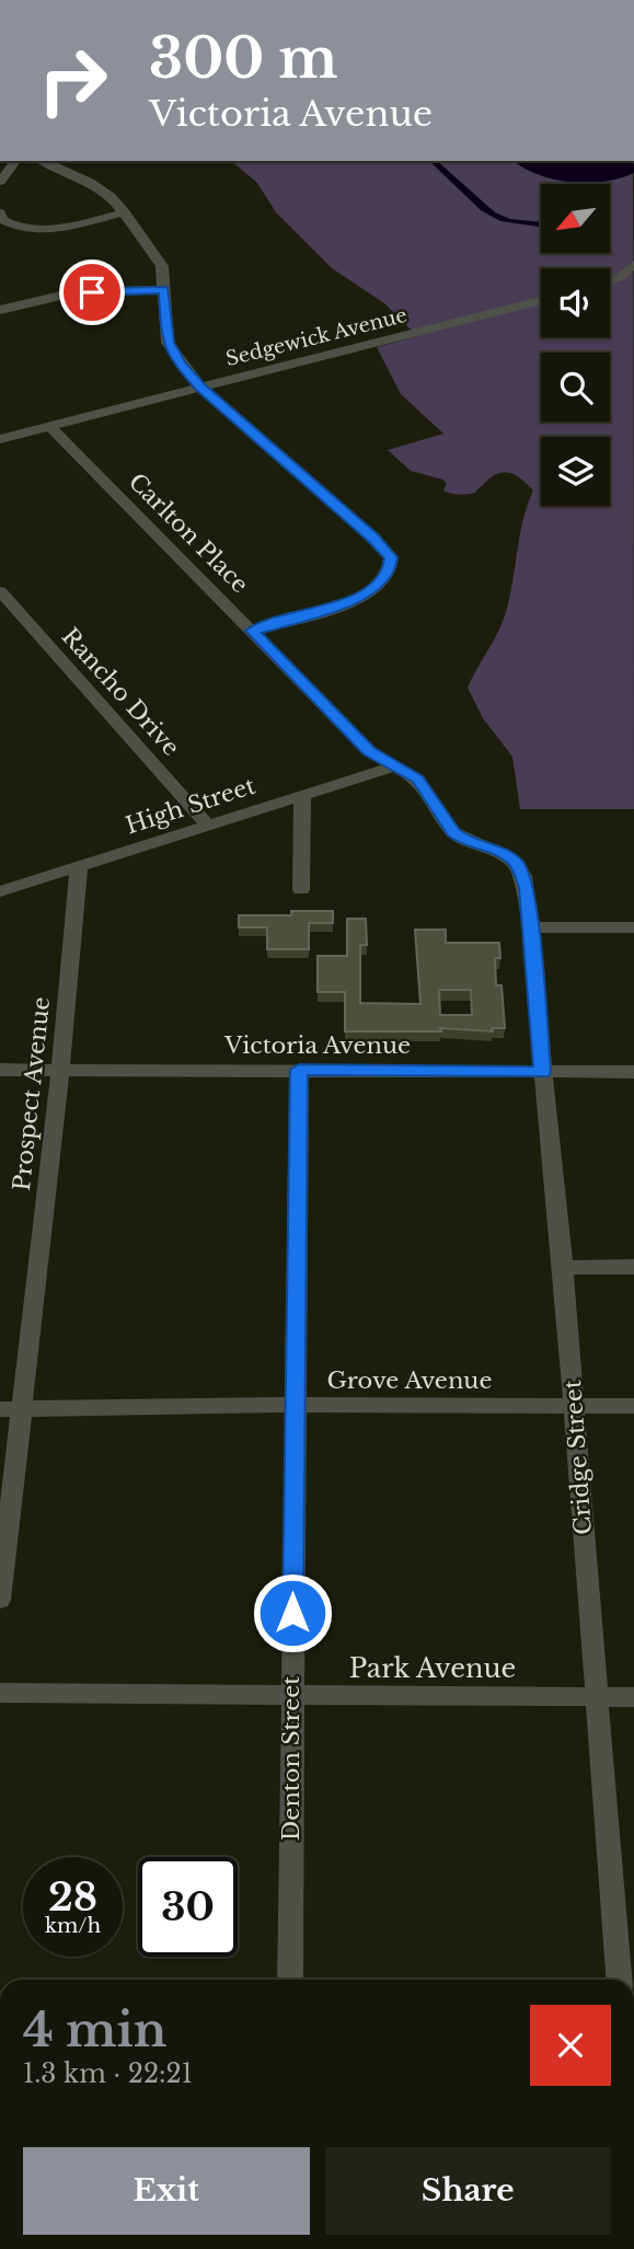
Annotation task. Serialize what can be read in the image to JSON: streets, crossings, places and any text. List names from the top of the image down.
{
  "streets": {
    "street": [
      "Sedgewick Avenue",
      "Carlton Place",
      "Rancho Drive",
      "High Street",
      "Victoria Avenue",
      "Prospect Avenue",
      "Grove Avenue",
      "Cridge Street",
      "Park Avenue",
      "Denton Street"
    ]
  },
  "crossings": [
    ["Sedgewick Avenue", "Carlton Place"],
    ["Carlton Place", "High Street"],
    ["Carlton Place", "Cridge Street"],
    ["Rancho Drive", "High Street"],
    ["High Street", "Prospect Avenue"],
    ["Victoria Avenue", "Prospect Avenue"],
    ["Victoria Avenue", "Cridge Street"],
    ["Victoria Avenue", "Denton Street"],
    ["Prospect Avenue", "Grove Avenue"],
    ["Grove Avenue", "Cridge Street"],
    ["Grove Avenue", "Denton Street"],
    ["Cridge Street", "Park Avenue"],
    ["Park Avenue", "Denton Street"]
  ],
  "north": "bottom left",
  "page": {
    "turn": ["300 m", "Victoria Avenue"],
    "speed": "28 km/h",
    "limit": "30",
    "heading": ["4 min", "1.3 km · 22:21"],
    "buttons": ["Exit", "Share"]
  }
}
